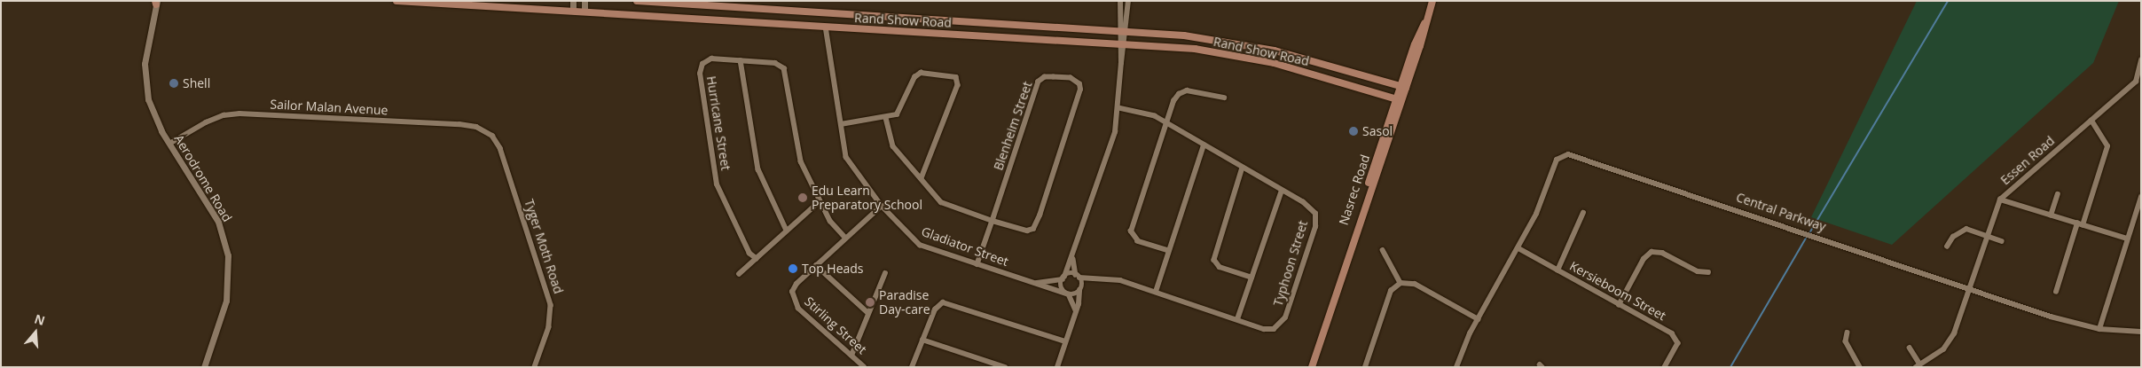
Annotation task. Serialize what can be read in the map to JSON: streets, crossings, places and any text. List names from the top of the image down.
{
  "streets": {
    "main road": ["Rand Show Road", "Nasrec Road"],
    "street": [
      "Sailor Malan Avenue",
      "Hurricane Street",
      "Blenheim Street",
      "Essen Road",
      "Aerodrome Road",
      "Central Parkway",
      "Tyger Moth Road",
      "Gladiator Street",
      "Typhoon Street",
      "Kersieboom Street",
      "Stirling Street"
    ]
  },
  "crossings": [
    ["Rand Show Road", "Nasrec Road"],
    ["Rand Show Road", "Gladiator Street"],
    ["Sailor Malan Avenue", "Aerodrome Road"],
    ["Sailor Malan Avenue", "Tyger Moth Road"],
    ["Hurricane Street", "Stirling Street"],
    ["Blenheim Street", "Gladiator Street"],
    ["Essen Road", "Central Parkway"],
    ["Central Parkway", "Kersieboom Street"],
    ["Gladiator Street", "Typhoon Street"],
    ["Gladiator Street", "Stirling Street"]
  ],
  "places": [
    "Shell",
    "Sasol",
    "Edu Learn Preparatory School",
    "Top Heads",
    "Paradise Day-care"
  ],
  "north": "top"
}
